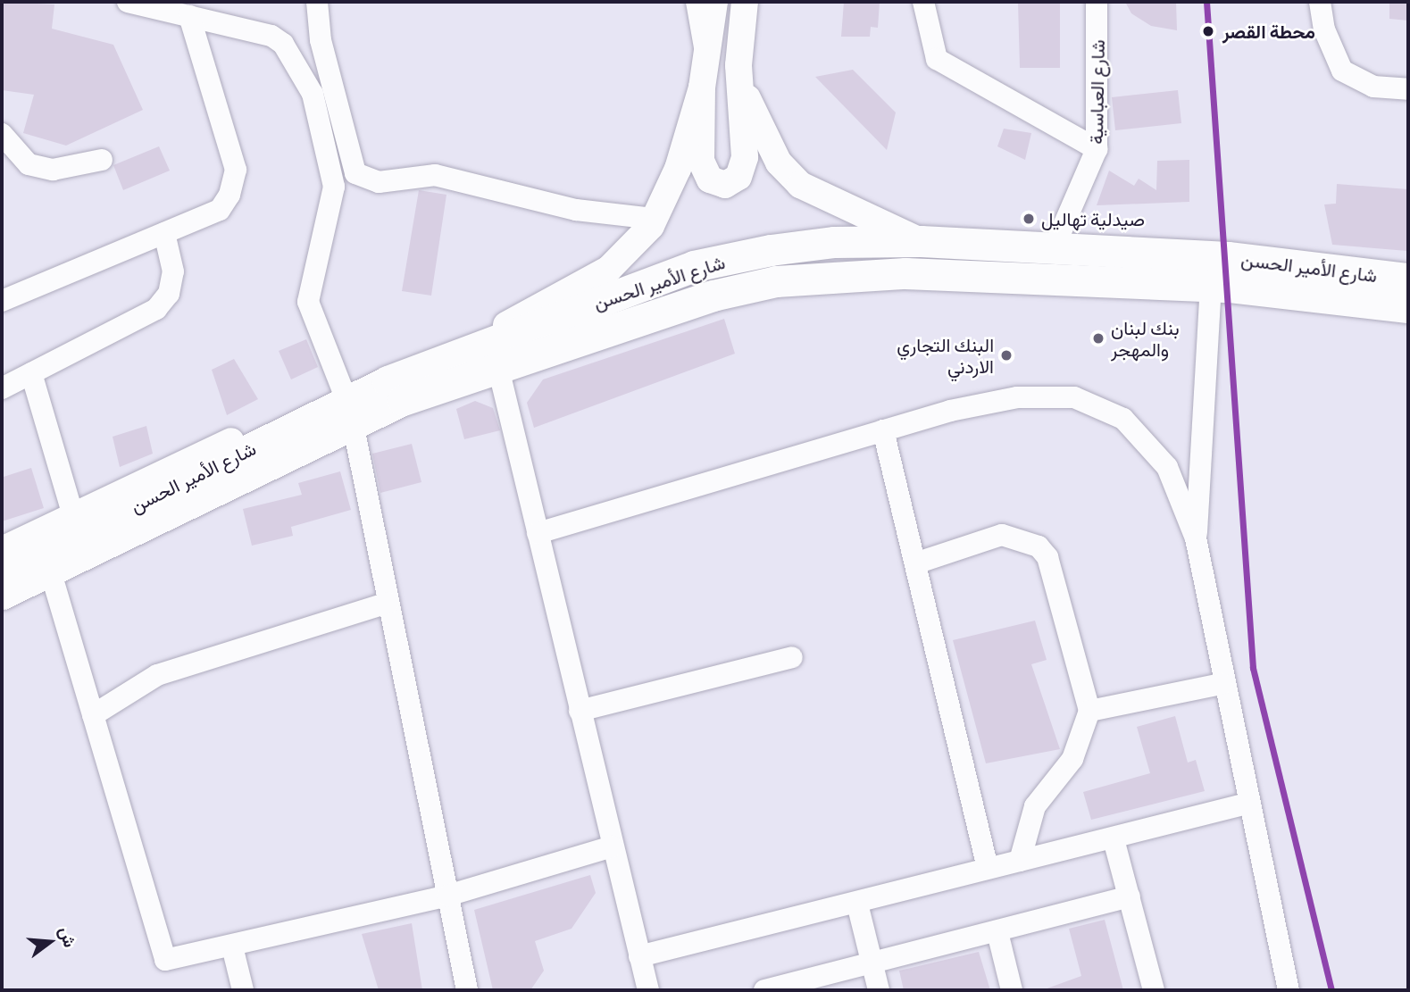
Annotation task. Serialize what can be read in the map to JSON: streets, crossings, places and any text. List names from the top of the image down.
{
  "streets": {
    "highway": ["شارع الأمير الحسن"],
    "street": ["شارع العباسية"]
  },
  "crossings": [
    ["شارع العباسية", "شارع الأمير الحسن"]
  ],
  "places": [
    "محطة القصر",
    "صيدلية تهاليل",
    "بنك لبنان والمهجر",
    "البنك التجاري الاردني"
  ],
  "north": "right"
}
